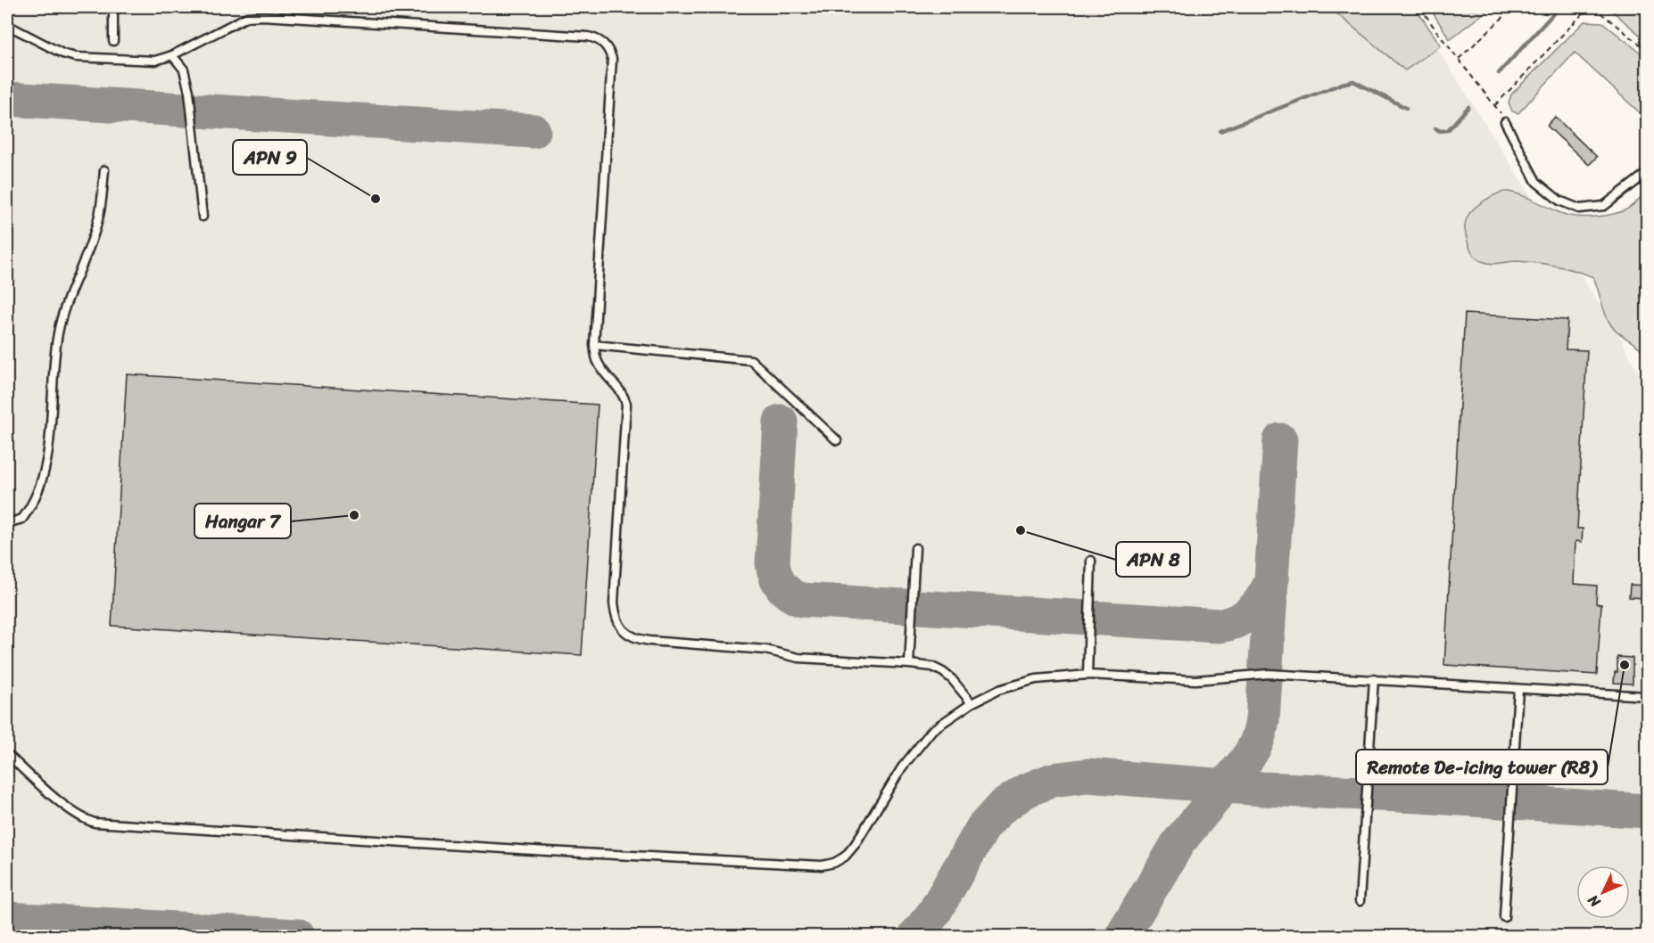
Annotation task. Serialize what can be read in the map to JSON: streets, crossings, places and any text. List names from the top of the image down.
{
  "places": [
    "APN 9",
    "Hangar 7",
    "APN 8",
    "Remote De-icing tower (R8)"
  ],
  "north": "bottom left"
}
